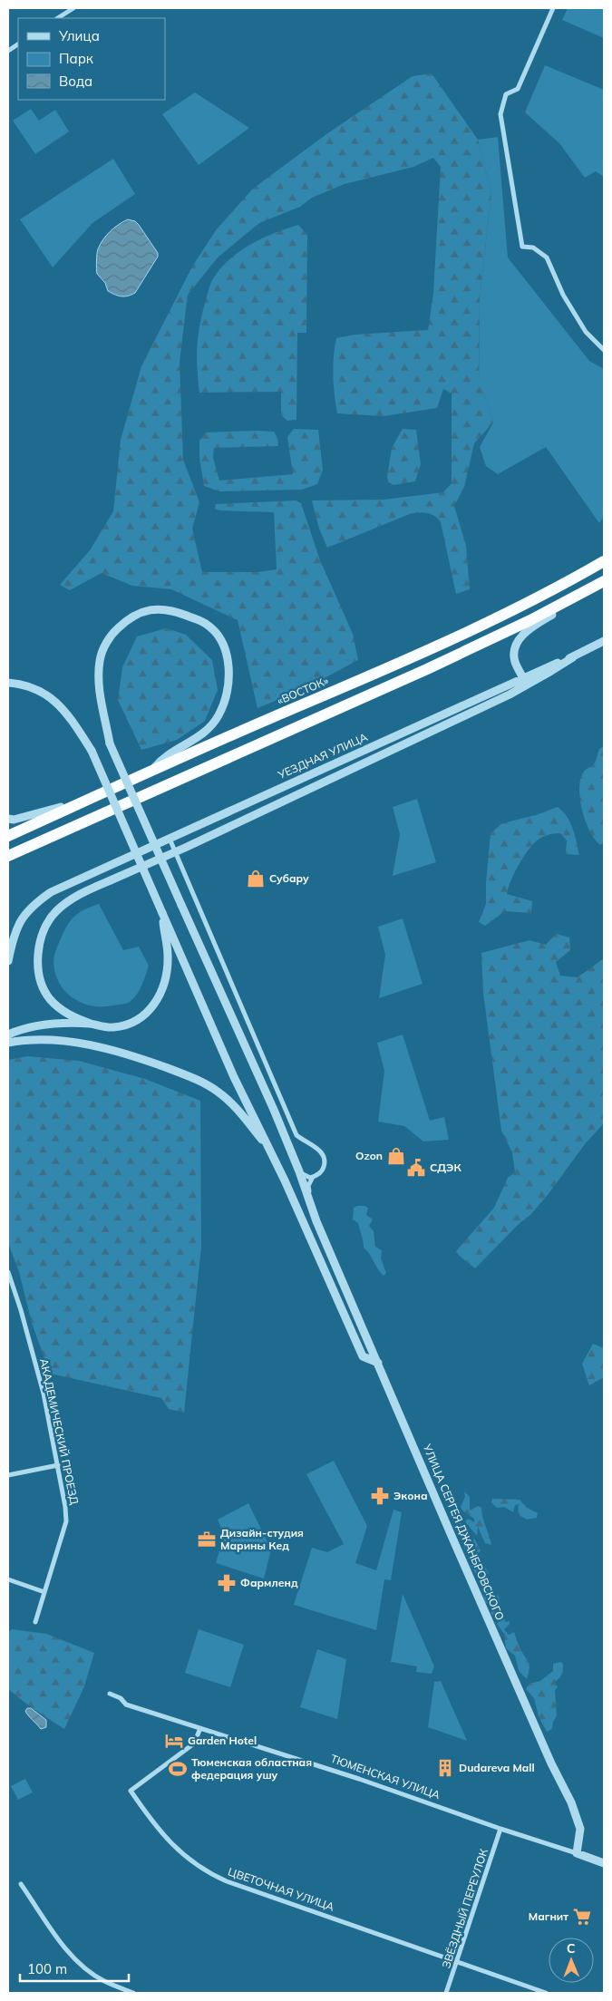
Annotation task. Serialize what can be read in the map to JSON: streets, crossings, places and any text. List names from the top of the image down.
{
  "streets": {
    "highway": ["«ВОСТОК»"],
    "street": [
      "УЕЗДНАЯ УЛИЦА",
      "АКАДЕМИЧЕСКИЙ ПРОЕЗД",
      "УЛИЦА СЕРГЕЯ ДЖАНБРОВСКОГО",
      "ТЮМЕНСКАЯ УЛИЦА",
      "ЦВЕТОЧНАЯ УЛИЦА",
      "ЗВЁЗДНЫЙ ПЕРЕУЛОК"
    ]
  },
  "crossings": [
    ["«ВОСТОК»", "УЛИЦА СЕРГЕЯ ДЖАНБРОВСКОГО"],
    ["УЛИЦА СЕРГЕЯ ДЖАНБРОВСКОГО", "ТЮМЕНСКАЯ УЛИЦА"],
    ["ТЮМЕНСКАЯ УЛИЦА", "ЦВЕТОЧНАЯ УЛИЦА"],
    ["ТЮМЕНСКАЯ УЛИЦА", "ЗВЁЗДНЫЙ ПЕРЕУЛОК"],
    ["ЦВЕТОЧНАЯ УЛИЦА", "ЗВЁЗДНЫЙ ПЕРЕУЛОК"]
  ],
  "places": {
    "shop": ["Субару", "Ozon"],
    "public building": ["СДЭК"],
    "pharmacy": ["Экона", "Фармленд"],
    "office": ["Дизайн-студия Марины Кед"],
    "hotel": ["Garden Hotel"],
    "building": ["Dudareva Mall"],
    "sports": ["Тюменская областная федерация ушу"],
    "supermarket": ["Магнит"]
  },
  "legend": ["Улица", "Парк", "Вода"],
  "scale_bar": "100 m",
  "north": "top"
}
